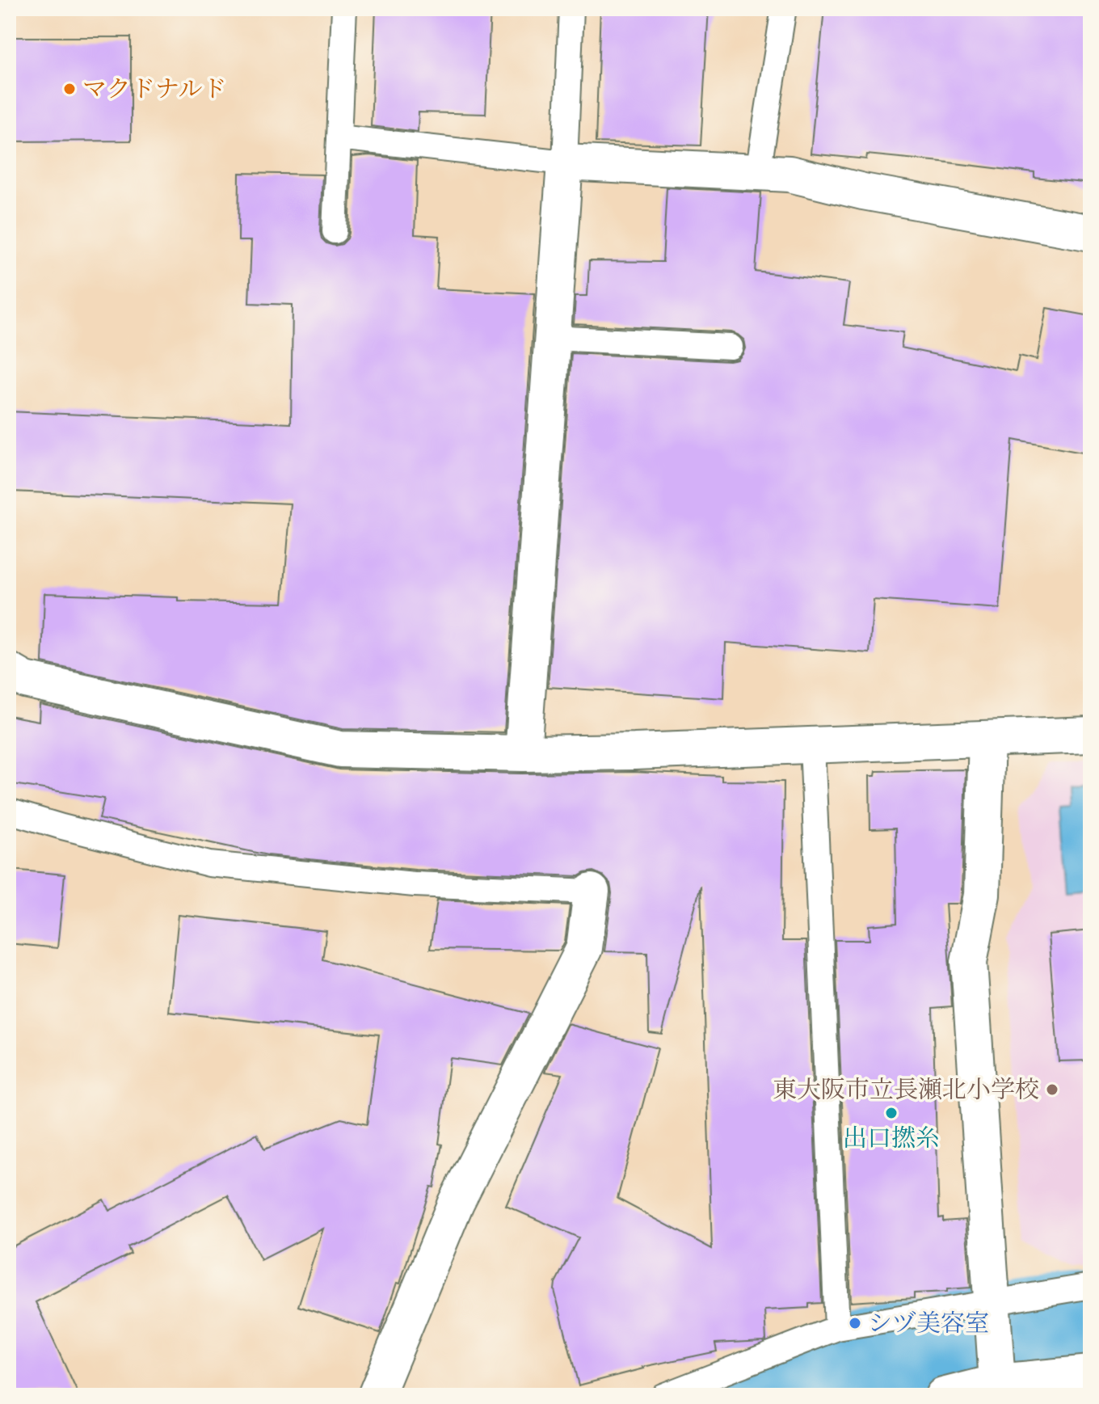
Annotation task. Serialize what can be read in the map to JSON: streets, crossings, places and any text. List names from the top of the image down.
{
  "places": [
    "マクドナルド",
    "東大阪市立長瀬北小学校",
    "出口撚糸",
    "シヅ美容室"
  ]
}
